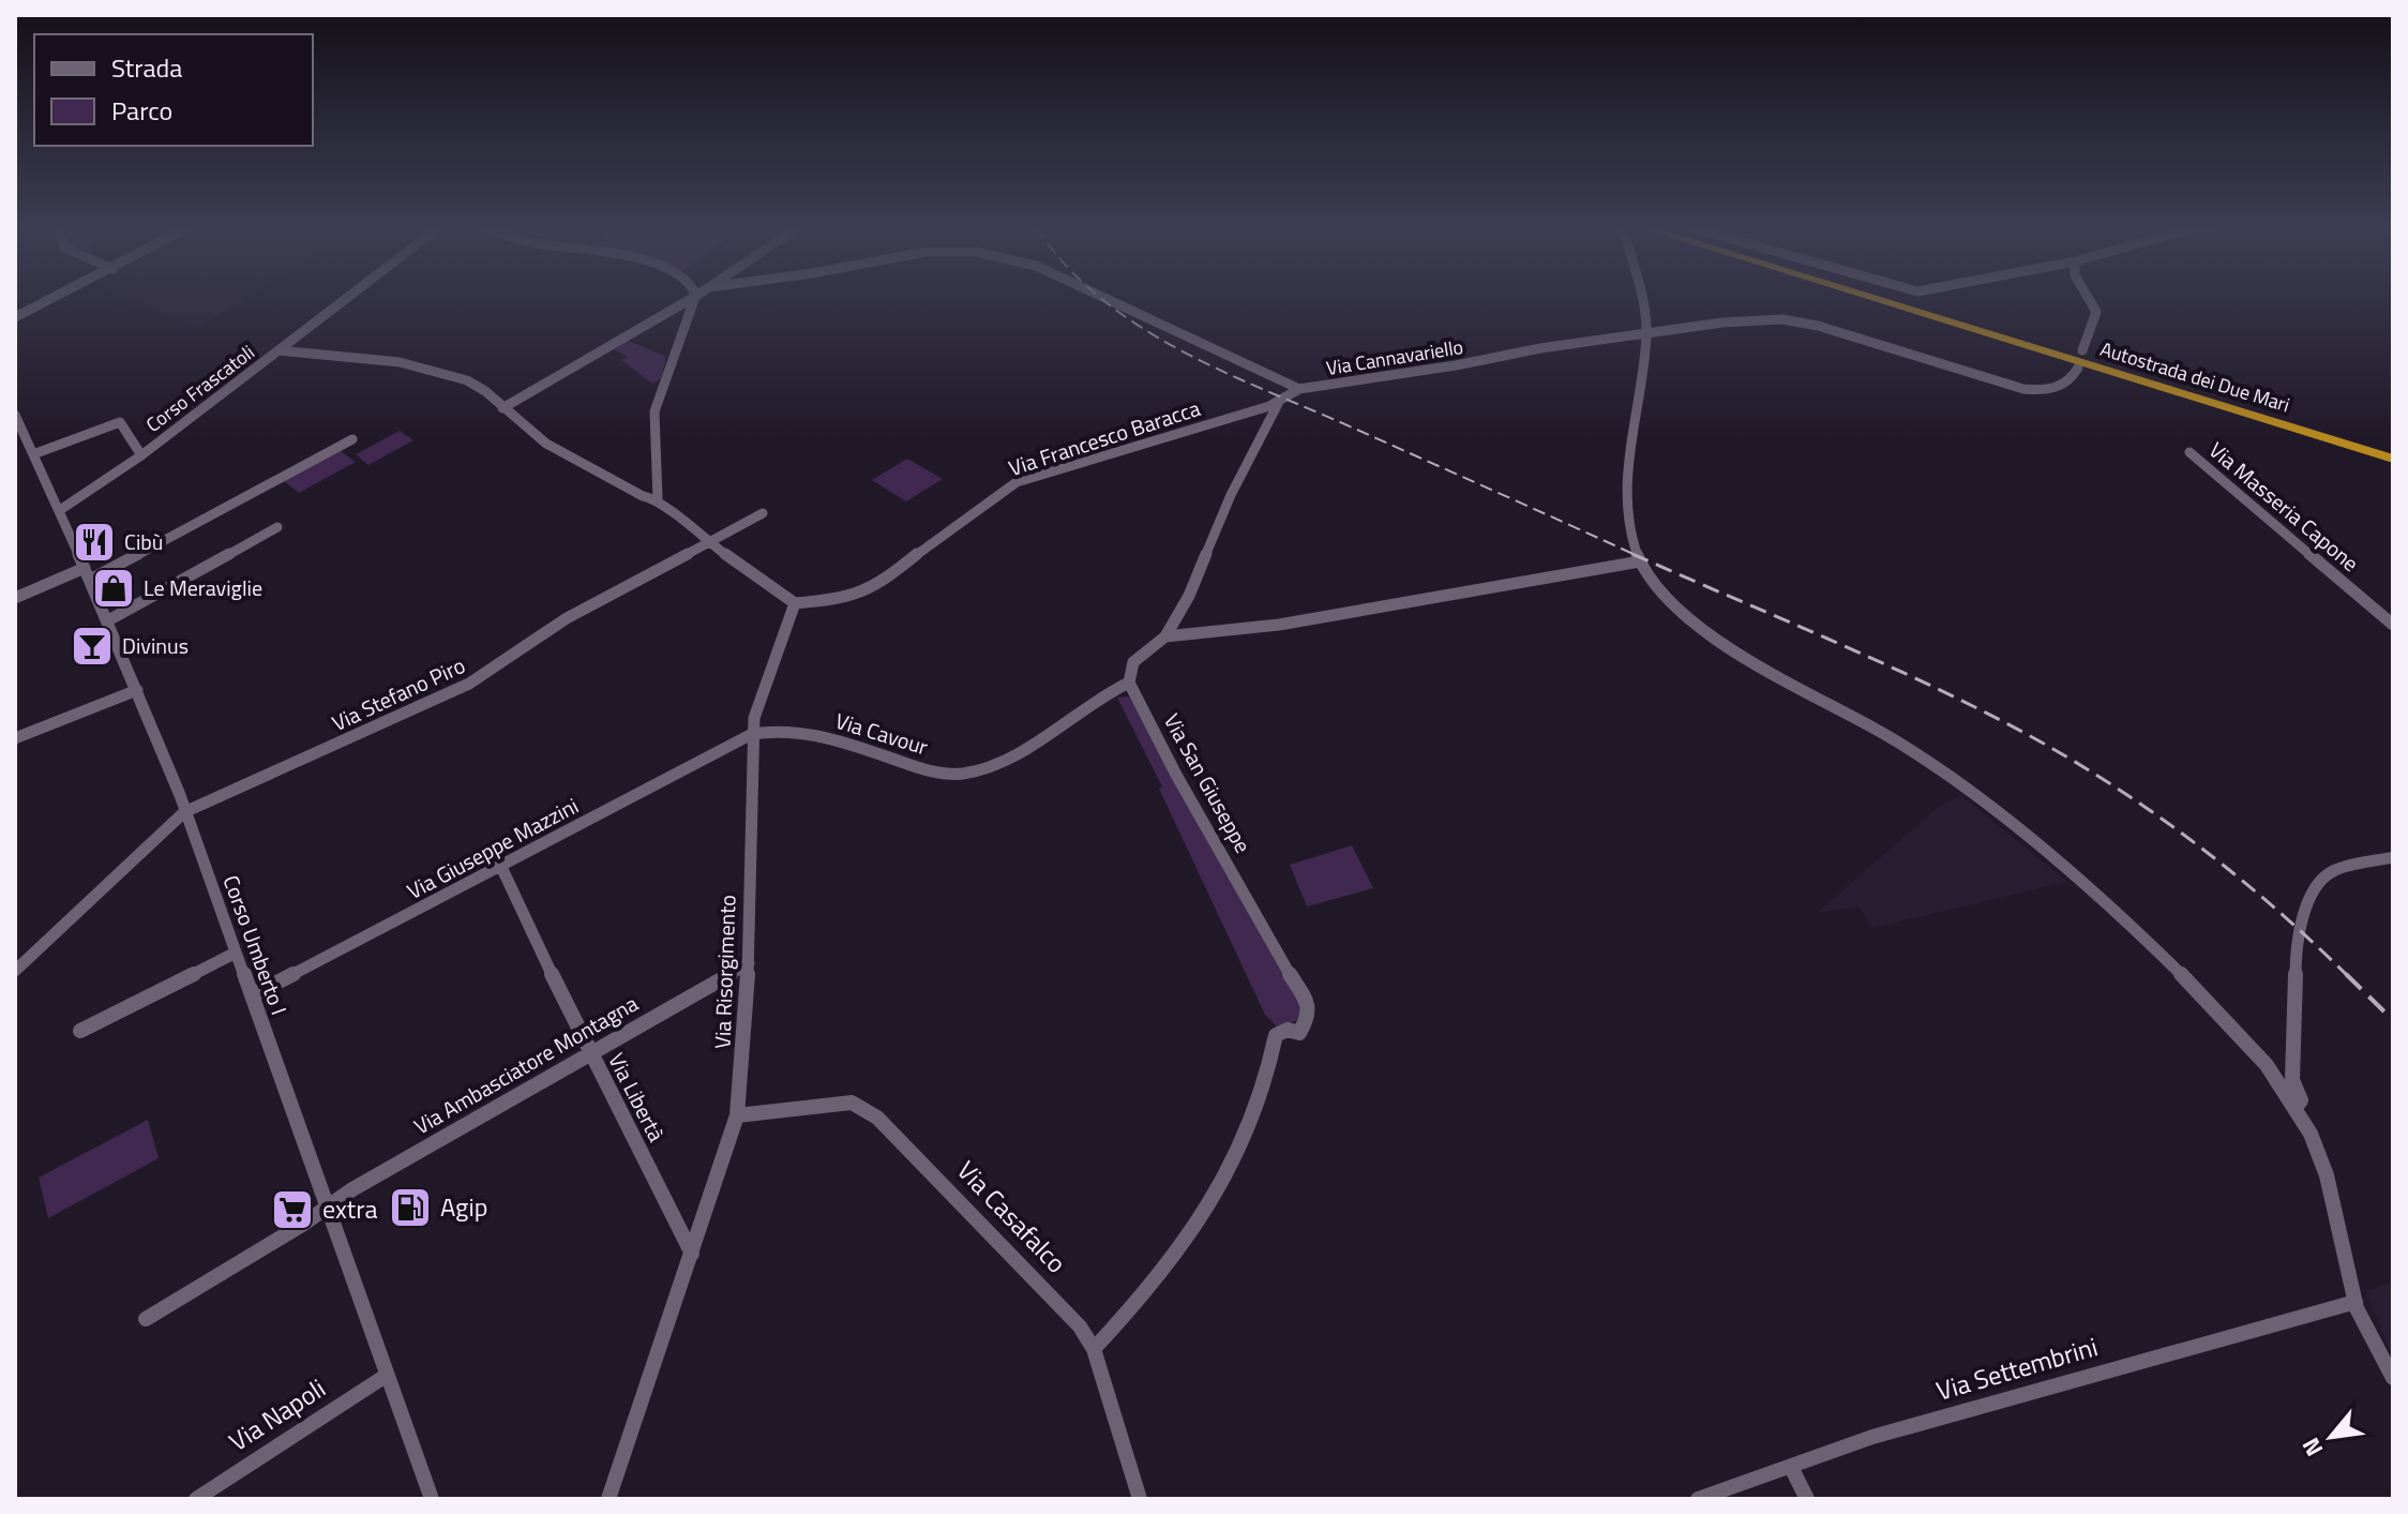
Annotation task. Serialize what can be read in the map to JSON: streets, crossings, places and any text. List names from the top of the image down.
{
  "streets": {
    "highway": ["Autostrada dei Due Mari"],
    "street": [
      "Via Cannavariello",
      "Corso Frascatoli",
      "Via Francesco Baracca",
      "Via Masseria Capone",
      "Via Stefano Piro",
      "Via Cavour",
      "Via San Giuseppe",
      "Via Giuseppe Mazzini",
      "Corso Umberto I",
      "Via Risorgimento",
      "Via Ambasciatore Montagna",
      "Via Libertà",
      "Via Casafalco",
      "Via Settembrini",
      "Via Napoli"
    ]
  },
  "crossings": [
    ["Via Cannavariello", "Via Francesco Baracca"],
    ["Corso Frascatoli", "Corso Umberto I"],
    ["Via Francesco Baracca", "Via Risorgimento"],
    ["Via Stefano Piro", "Corso Umberto I"],
    ["Via Cavour", "Via San Giuseppe"],
    ["Via Cavour", "Via Giuseppe Mazzini"],
    ["Via Cavour", "Via Risorgimento"],
    ["Via San Giuseppe", "Via Casafalco"],
    ["Via Giuseppe Mazzini", "Corso Umberto I"],
    ["Via Giuseppe Mazzini", "Via Risorgimento"],
    ["Via Giuseppe Mazzini", "Via Libertà"],
    ["Corso Umberto I", "Via Ambasciatore Montagna"],
    ["Corso Umberto I", "Via Napoli"],
    ["Via Risorgimento", "Via Ambasciatore Montagna"],
    ["Via Risorgimento", "Via Libertà"],
    ["Via Risorgimento", "Via Casafalco"],
    ["Via Ambasciatore Montagna", "Via Libertà"]
  ],
  "places": {
    "restaurant": ["Cibù"],
    "shop": ["Le Meraviglie"],
    "bar": ["Divinus"],
    "fuel station": ["Agip"],
    "supermarket": ["extra"]
  },
  "legend": ["Strada", "Parco"],
  "north": "bottom left"
}
